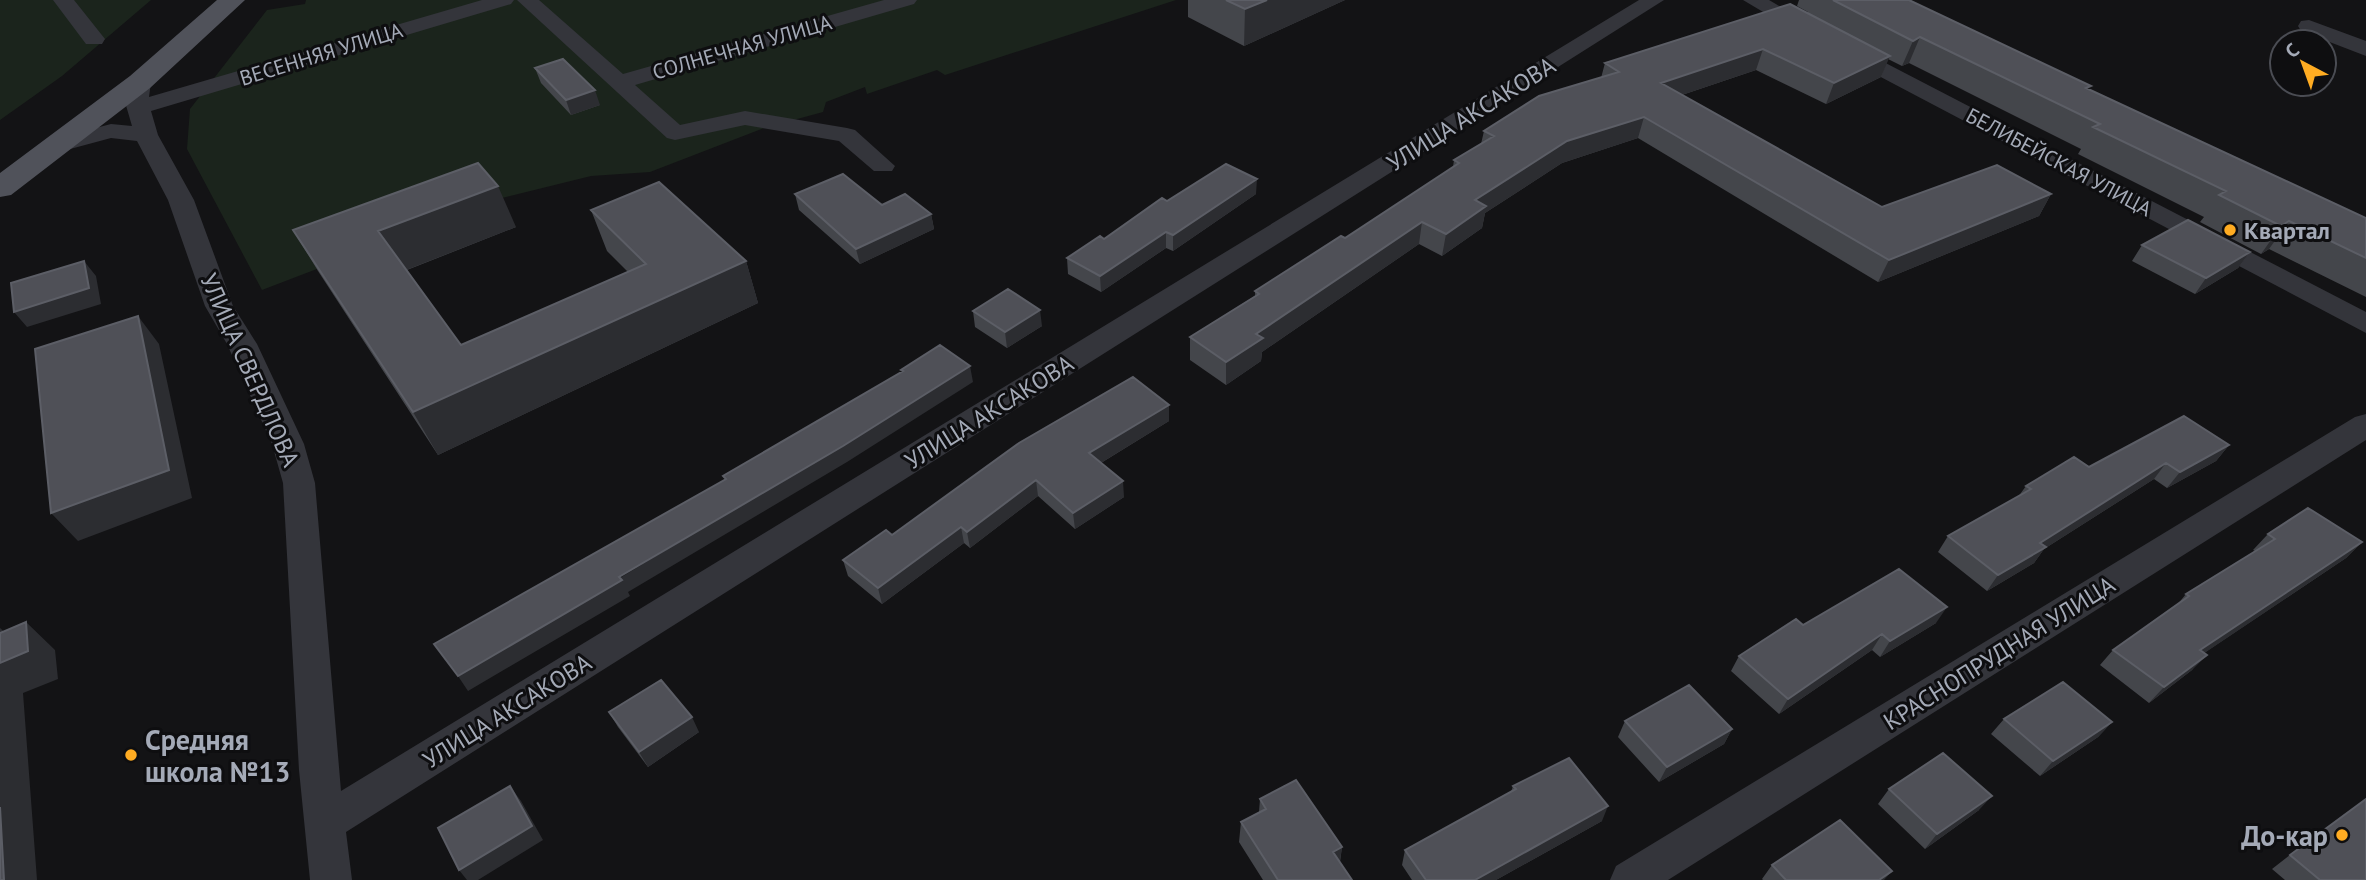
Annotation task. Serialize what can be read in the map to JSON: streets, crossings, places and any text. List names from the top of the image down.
{
  "streets": {
    "street": [
      "СОЛНЕЧНАЯ УЛИЦА",
      "ВЕСЕННЯЯ УЛИЦА",
      "УЛИЦА АКСАКОВА",
      "БЕЛИБЕЙСКАЯ УЛИЦА",
      "УЛИЦА СВЕРДЛОВА",
      "КРАСНОПРУДНАЯ УЛИЦА"
    ]
  },
  "crossings": [
    ["ВЕСЕННЯЯ УЛИЦА", "УЛИЦА СВЕРДЛОВА"],
    ["УЛИЦА АКСАКОВА", "УЛИЦА СВЕРДЛОВА"]
  ],
  "places": ["Квартал", "Средняя школа №13", "До-кар"],
  "north": "top left"
}
